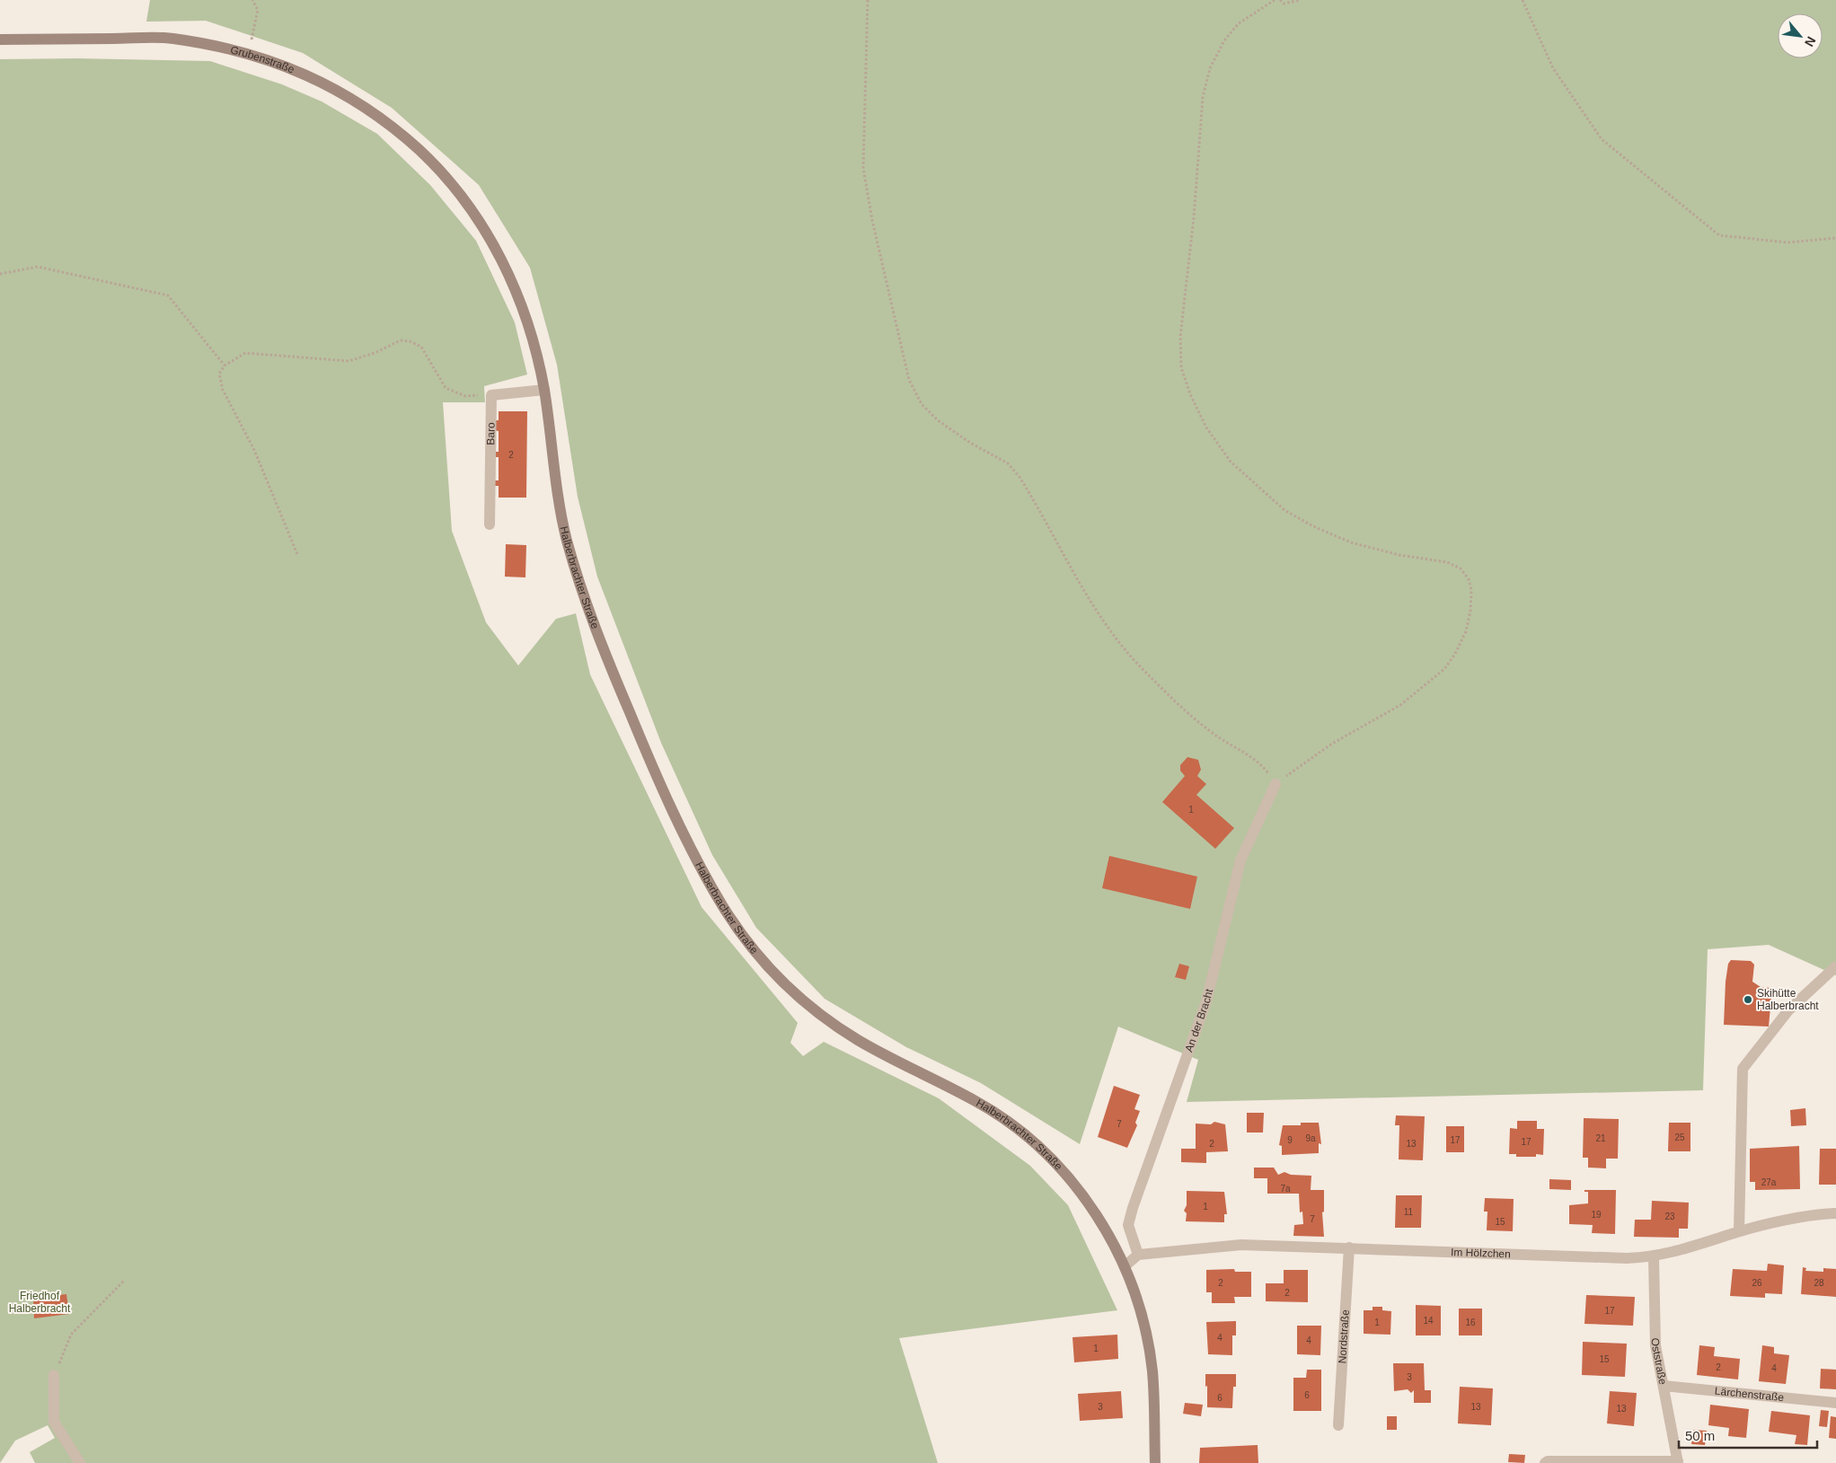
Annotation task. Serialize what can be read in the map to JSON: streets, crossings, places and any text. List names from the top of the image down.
{
  "streets": {
    "main road": ["Grubenstraße", "Halberbrachter Straße"],
    "street": [
      "Baro",
      "An der Bracht",
      "Im Hölzchen",
      "Nordstraße",
      "Oststraße",
      "Lärchenstraße"
    ]
  },
  "crossings": [
    ["Grubenstraße", "Halberbrachter Straße"],
    ["An der Bracht", "Im Hölzchen"],
    ["Im Hölzchen", "Nordstraße"],
    ["Im Hölzchen", "Oststraße"],
    ["Oststraße", "Lärchenstraße"]
  ],
  "parks": ["Friedhof Halberbracht"],
  "places": ["Skihütte Halberbracht"],
  "house_numbers": [
    "2",
    "1",
    "7",
    "25",
    "9a",
    "21",
    "9",
    "17",
    "17",
    "2",
    "13",
    "27a",
    "7a",
    "1",
    "11",
    "19",
    "23",
    "7",
    "15",
    "2",
    "26",
    "28",
    "2",
    "17",
    "14",
    "1",
    "16",
    "4",
    "4",
    "1",
    "15",
    "2",
    "4",
    "3",
    "6",
    "6",
    "3",
    "13",
    "13"
  ],
  "scale_bar": "50 m",
  "north": "bottom right"
}
